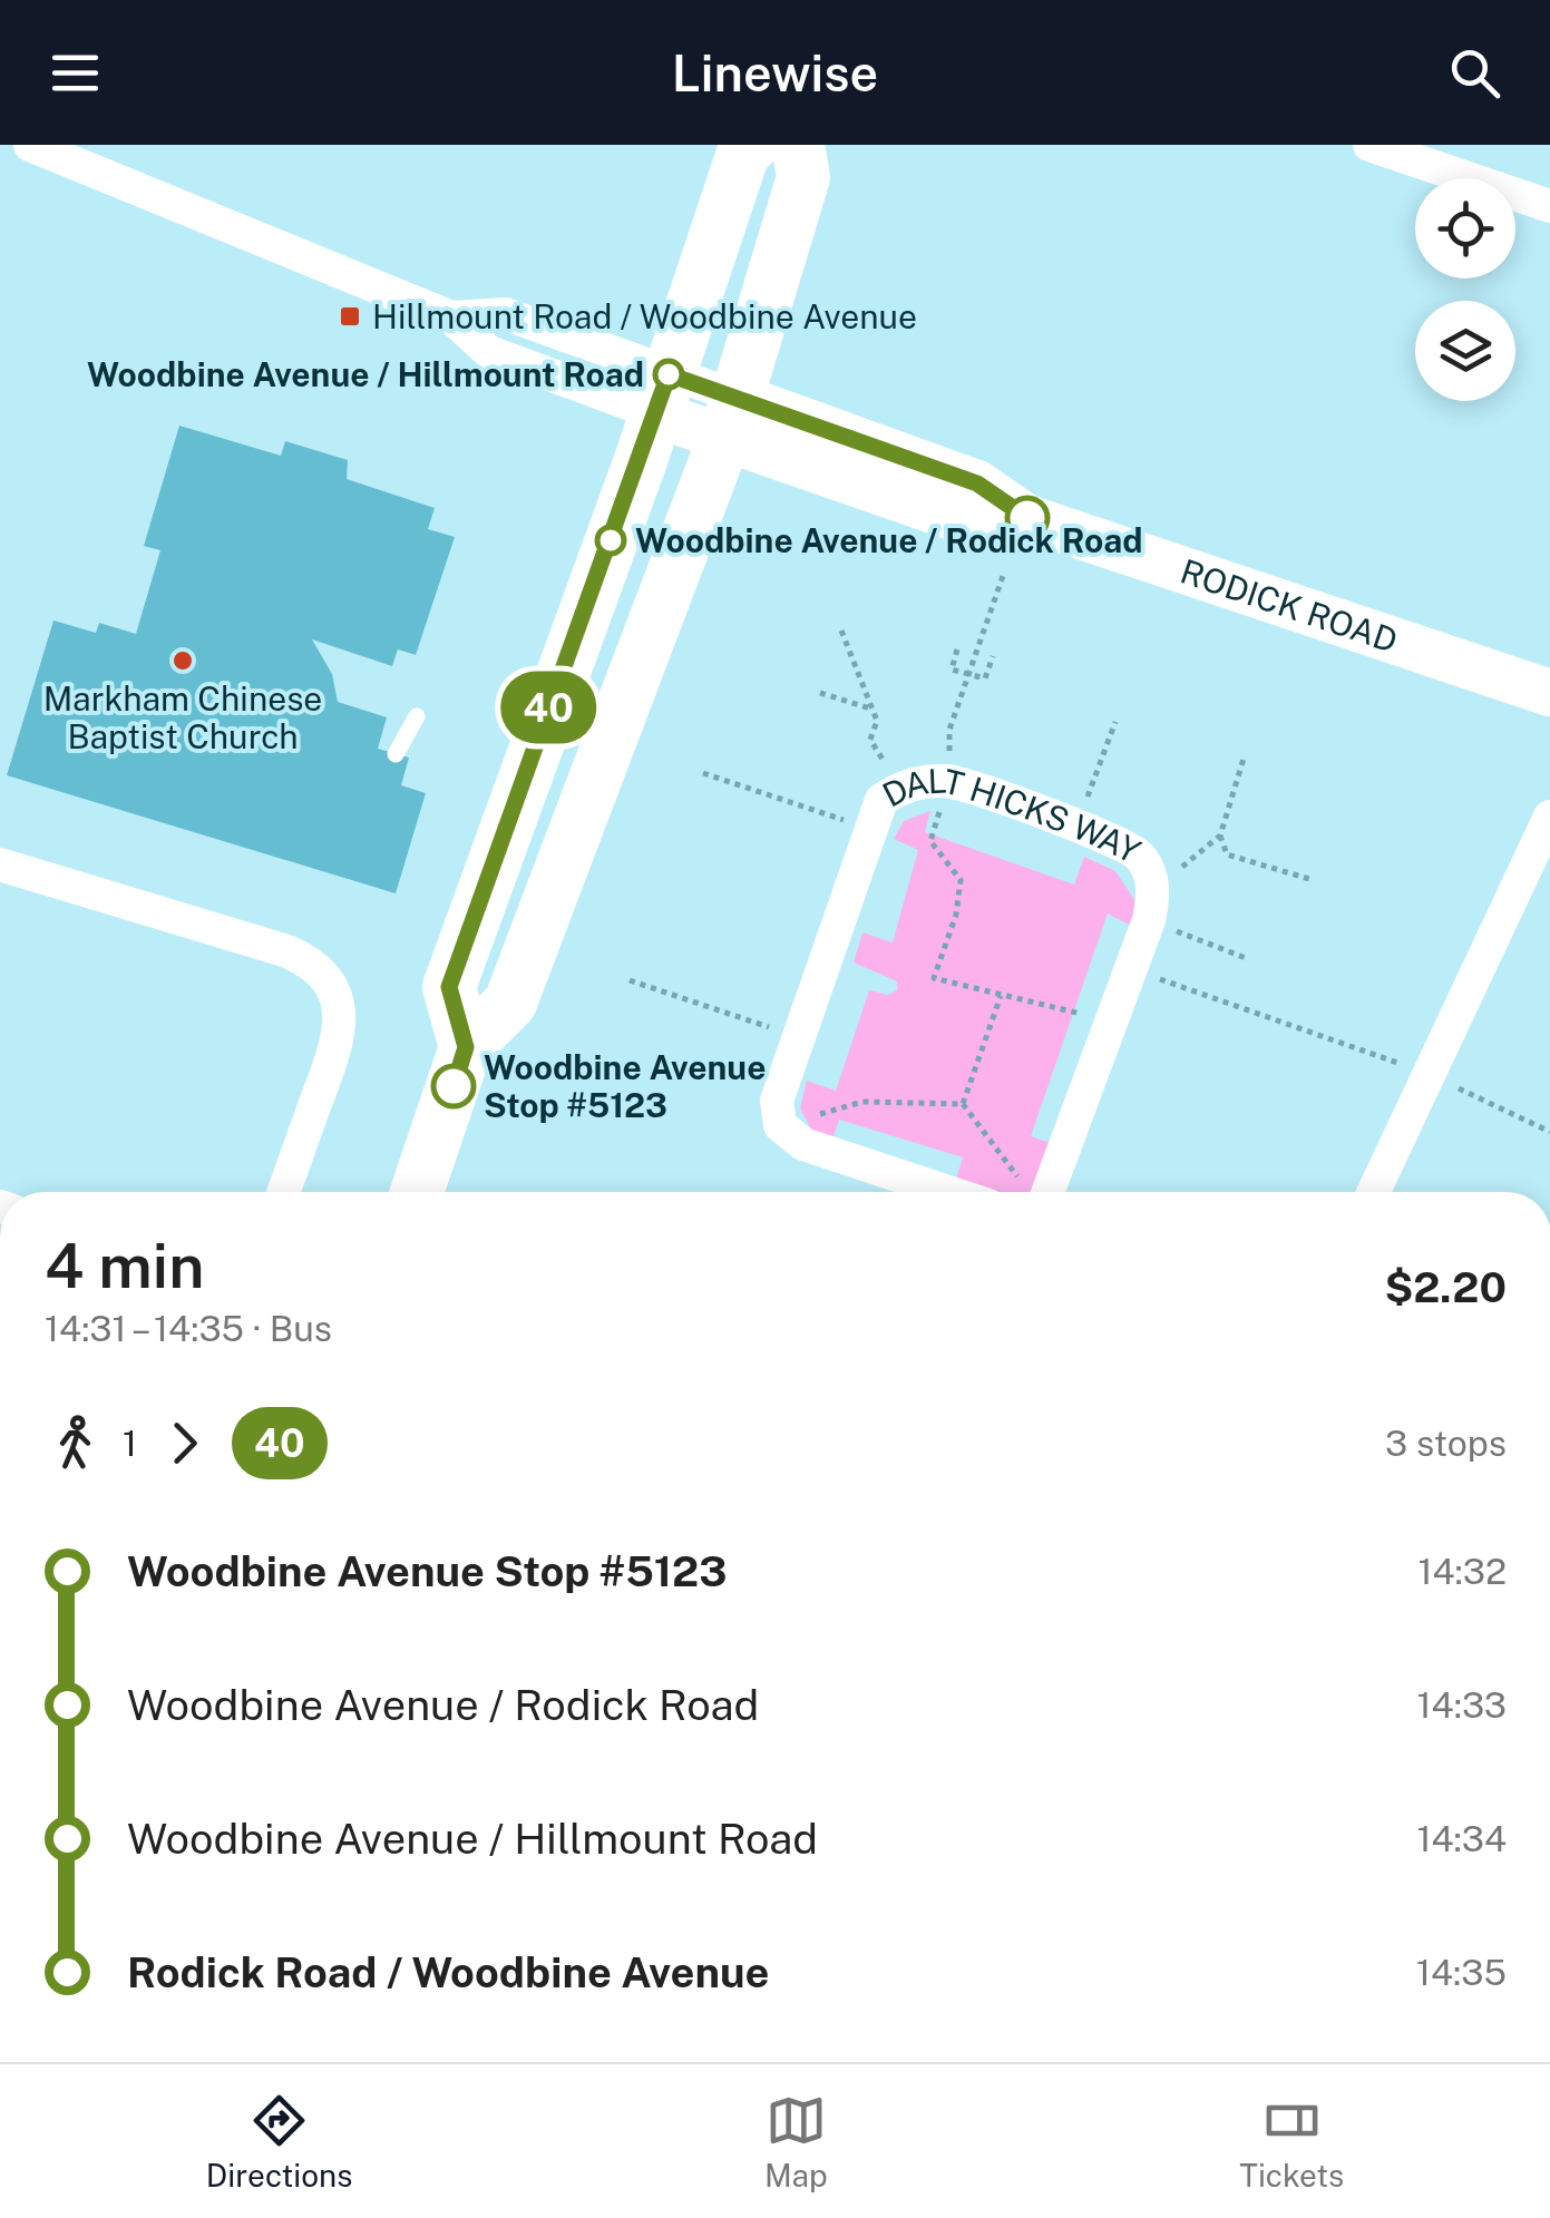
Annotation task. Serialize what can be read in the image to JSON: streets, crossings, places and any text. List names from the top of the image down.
{
  "streets": {
    "main road": ["RODICK ROAD"],
    "street": ["DALT HICKS WAY"]
  },
  "places": {
    "transit": ["Hillmount Road / Woodbine Avenue"],
    "other": [
      "Woodbine Avenue / Hillmount Road",
      "Woodbine Avenue / Rodick Road",
      "Markham Chinese Baptist Church",
      "Woodbine Avenue Stop #5123"
    ]
  },
  "lines": ["bus line 40"],
  "page": {
    "header": "Linewise",
    "on_map": "40",
    "heading": ["4 min", "14:31 – 14:35 · Bus", "$2.20"],
    "legs": ["1", "40", "3 stops"],
    "list": [
      {
        "name": "Woodbine Avenue Stop #5123",
        "value": "14:32"
      },
      {
        "name": "Woodbine Avenue / Rodick Road",
        "value": "14:33"
      },
      {
        "name": "Woodbine Avenue / Hillmount Road",
        "value": "14:34"
      },
      {
        "name": "Rodick Road / Woodbine Avenue",
        "value": "14:35"
      }
    ],
    "tabs": ["Directions", "Map", "Tickets"]
  }
}
